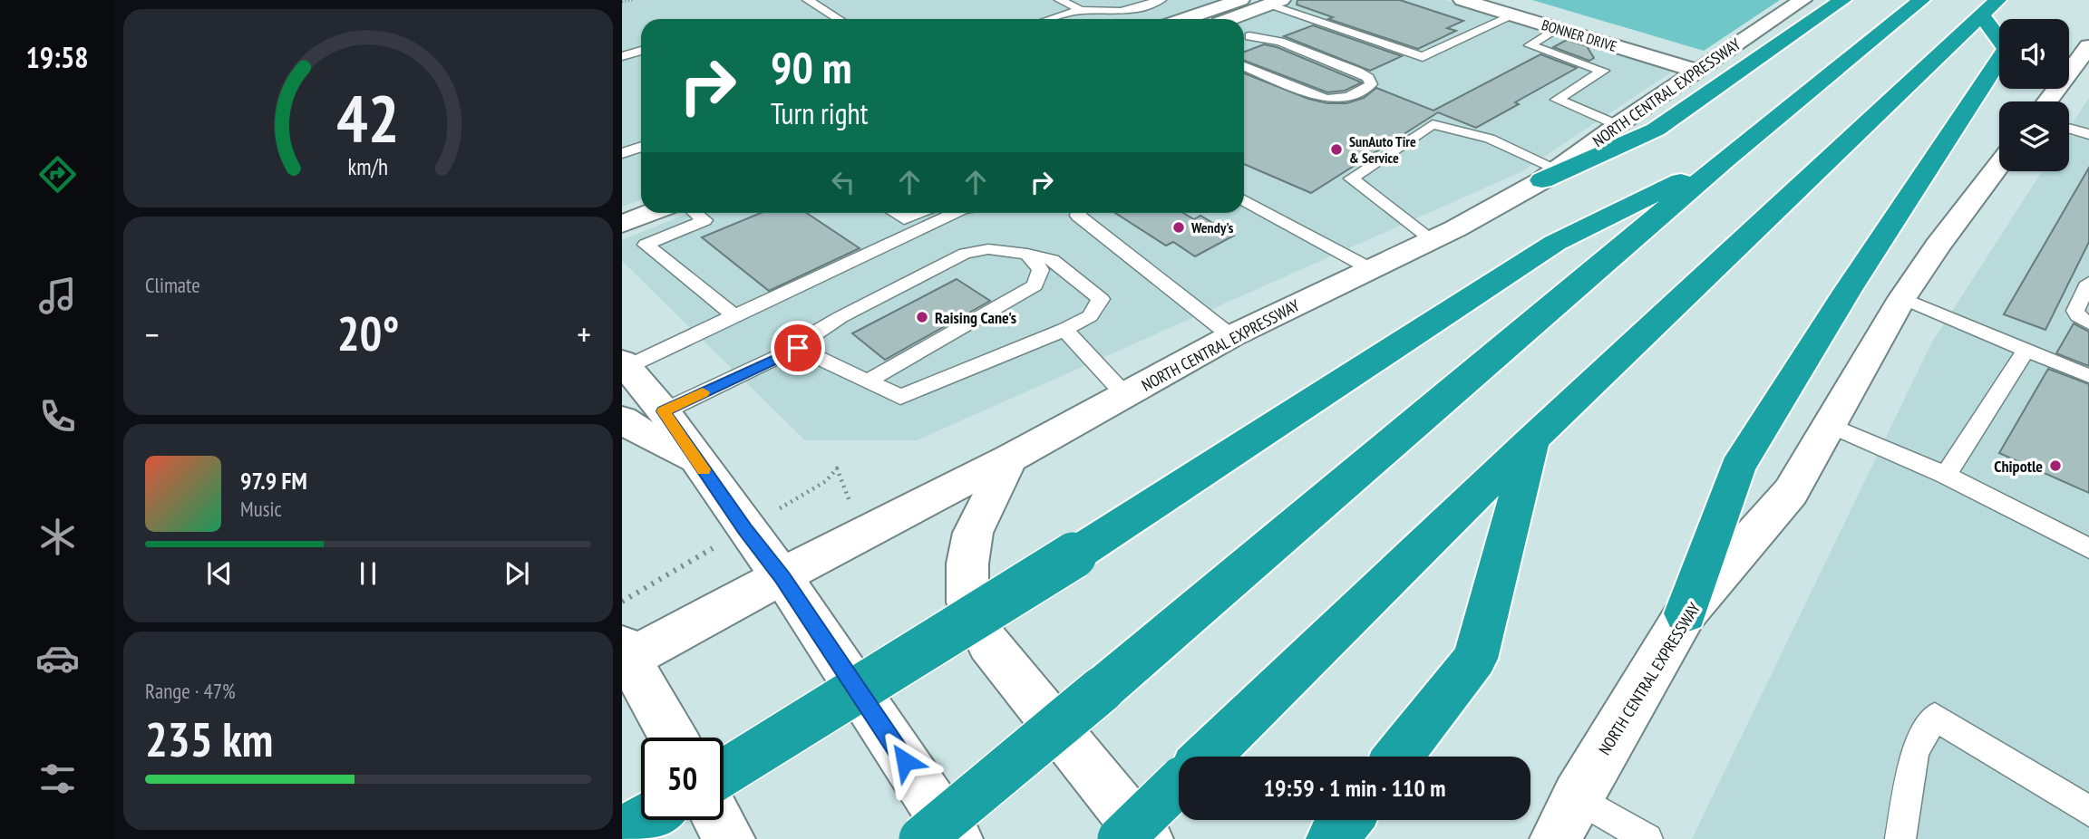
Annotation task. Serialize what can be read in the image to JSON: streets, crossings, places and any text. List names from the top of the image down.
{
  "streets": {
    "main road": ["BONNER DRIVE", "NORTH CENTRAL EXPRESSWAY"]
  },
  "crossings": [
    ["BONNER DRIVE", "NORTH CENTRAL EXPRESSWAY"]
  ],
  "places": [
    "SunAuto Tire & Service",
    "Wendy's",
    "Raising Cane's",
    "Chipotle"
  ],
  "page": {
    "tabs": "19:58",
    "turn": ["90 m", "Turn right"],
    "tile": [
      "Climate",
      ["Range · 47%", "235 km"]
    ],
    "heat": ["−", "20°", "+"],
    "song": ["97.9 FM", "Music"],
    "limit": "50",
    "trip": "19:59 · 1 min · 110 m",
    "gauge": ["42", "km/h"]
  }
}
